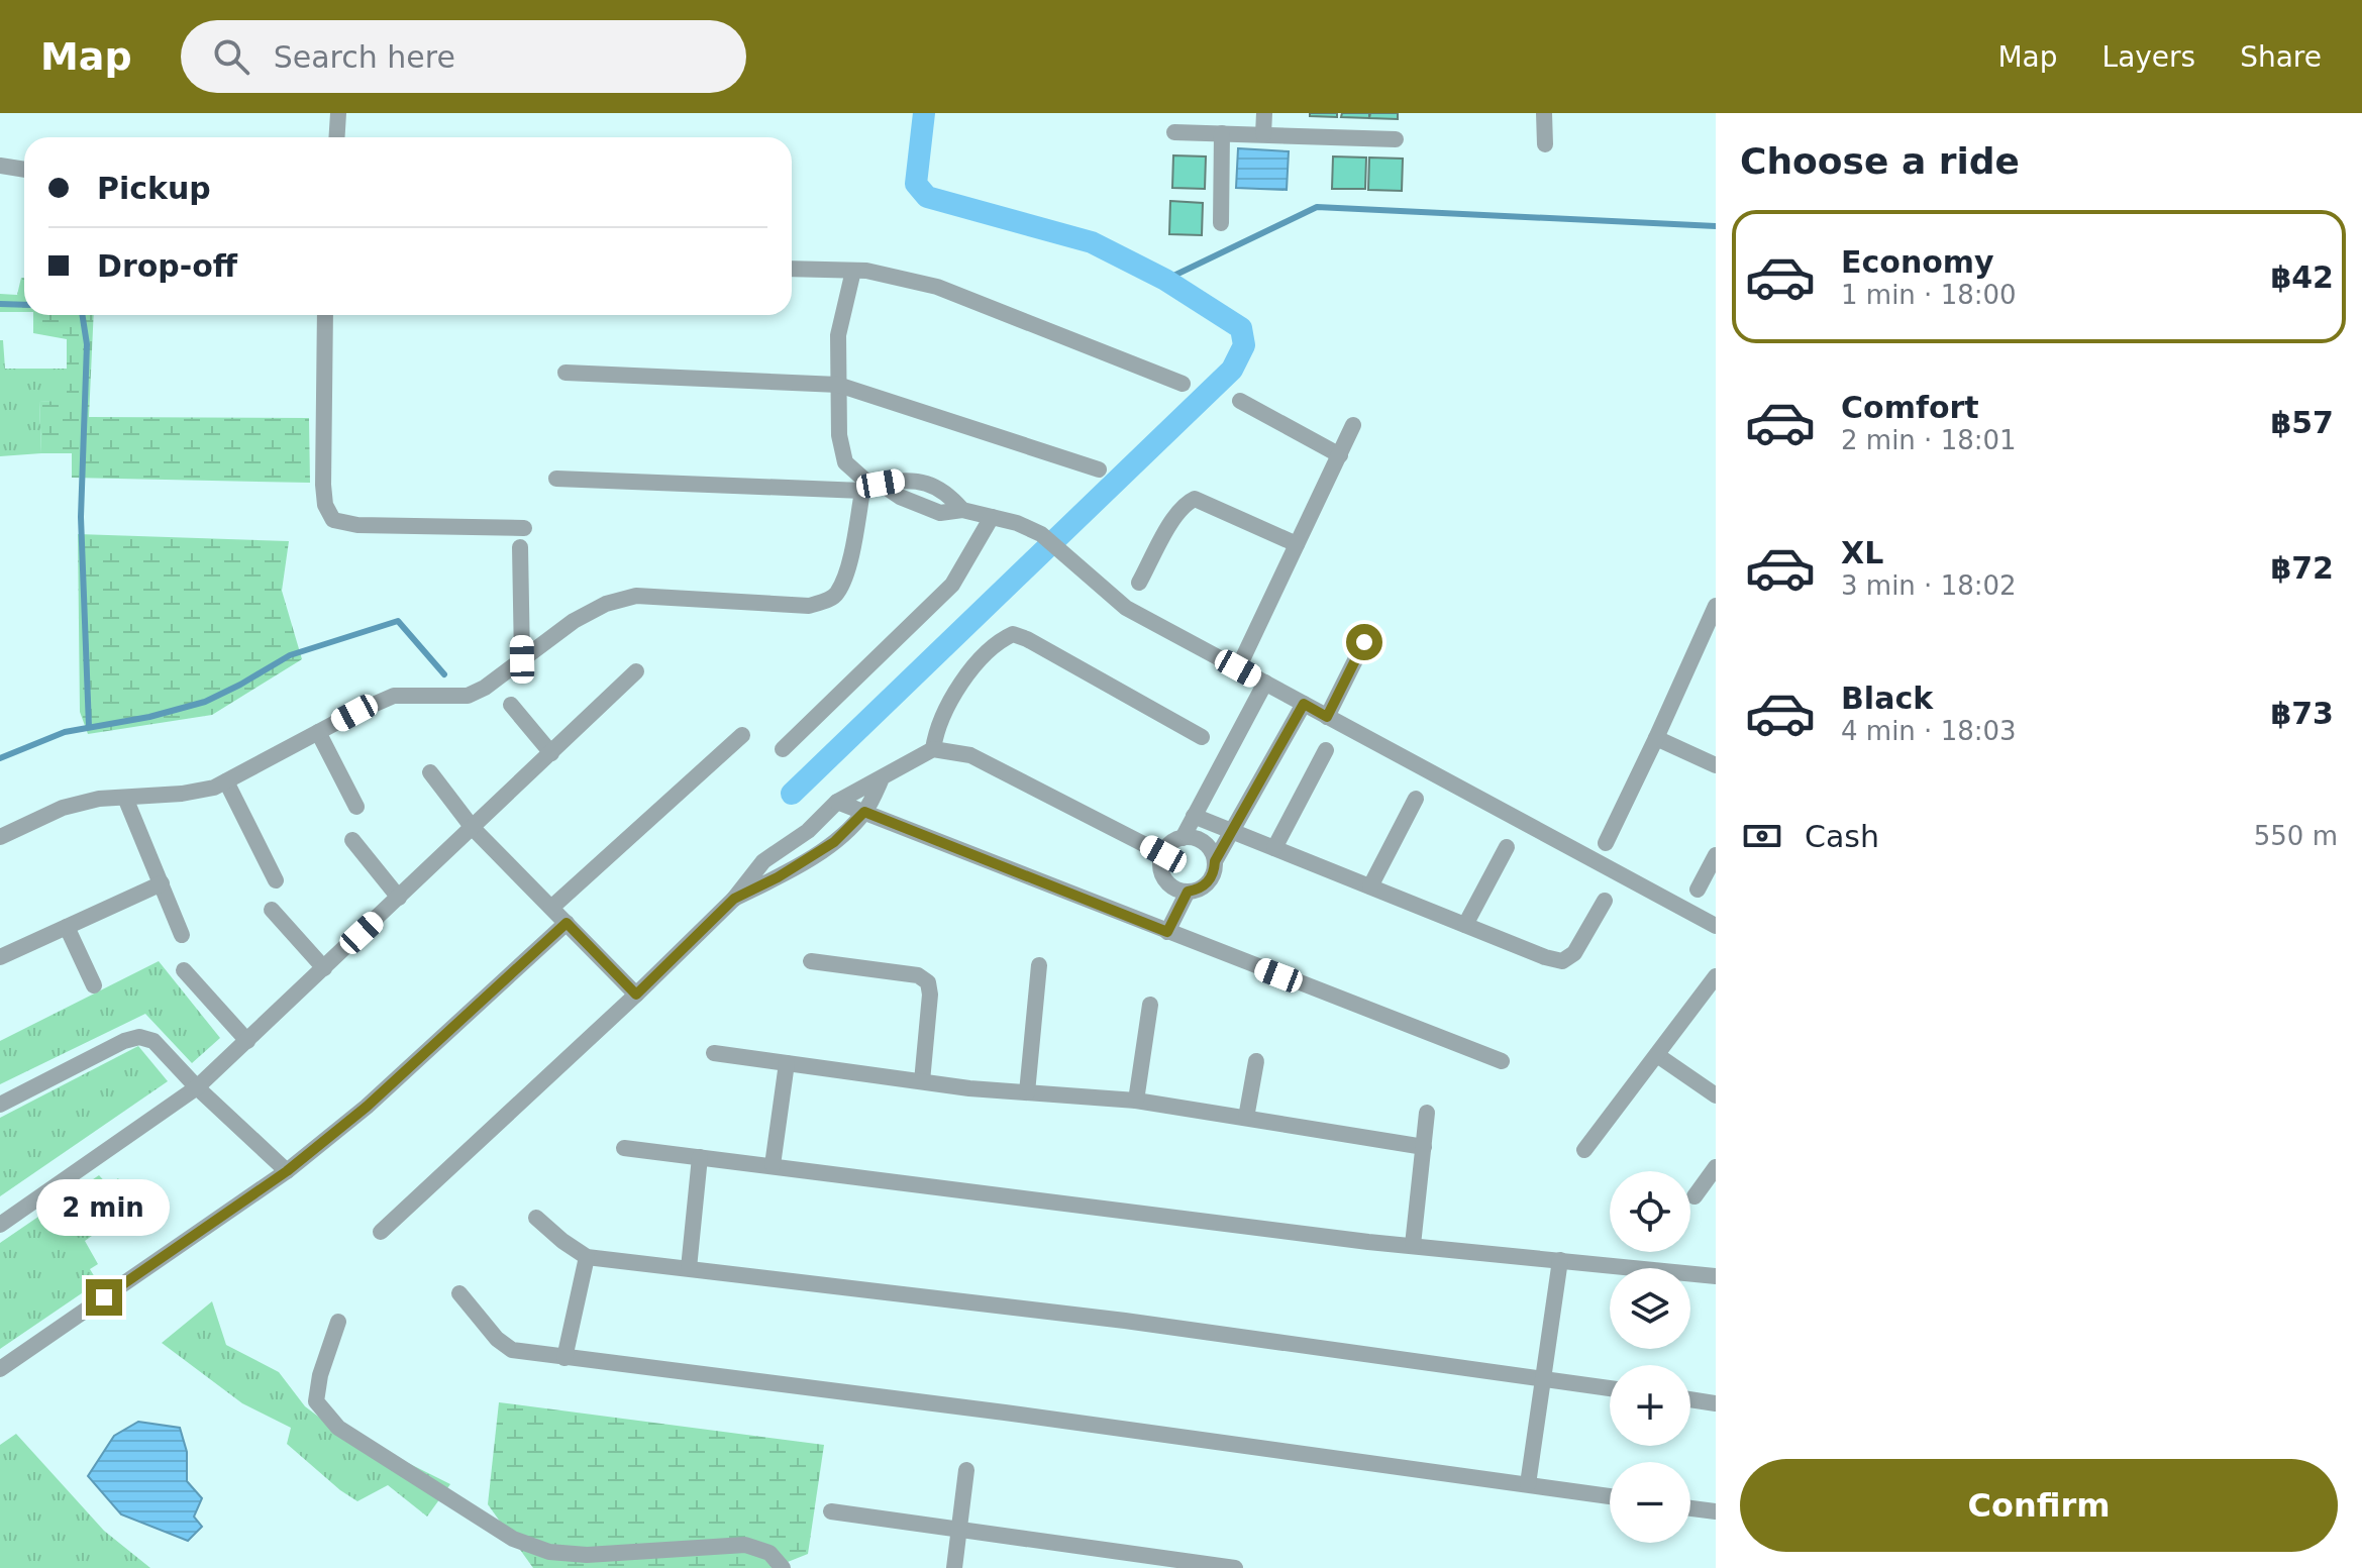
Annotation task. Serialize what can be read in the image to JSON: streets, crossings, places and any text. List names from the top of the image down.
{
  "page": {
    "header": "Map",
    "search": "Search here",
    "nav": ["Map", "Layers", "Share"],
    "heading": "Choose a ride",
    "banner": ["Pickup", "Drop-off"],
    "list": [
      {
        "name": "Economy",
        "note": "1 min · 18:00",
        "value": "฿42"
      },
      {
        "name": "Comfort",
        "note": "2 min · 18:01",
        "value": "฿57"
      },
      {
        "name": "XL",
        "note": "3 min · 18:02",
        "value": "฿72"
      },
      {
        "name": "Black",
        "note": "4 min · 18:03",
        "value": "฿73"
      }
    ],
    "pay": ["Cash", "550 m"],
    "map_buttons": ["+", "−"],
    "bubble": "2 min",
    "buttons": "Confirm"
  }
}
